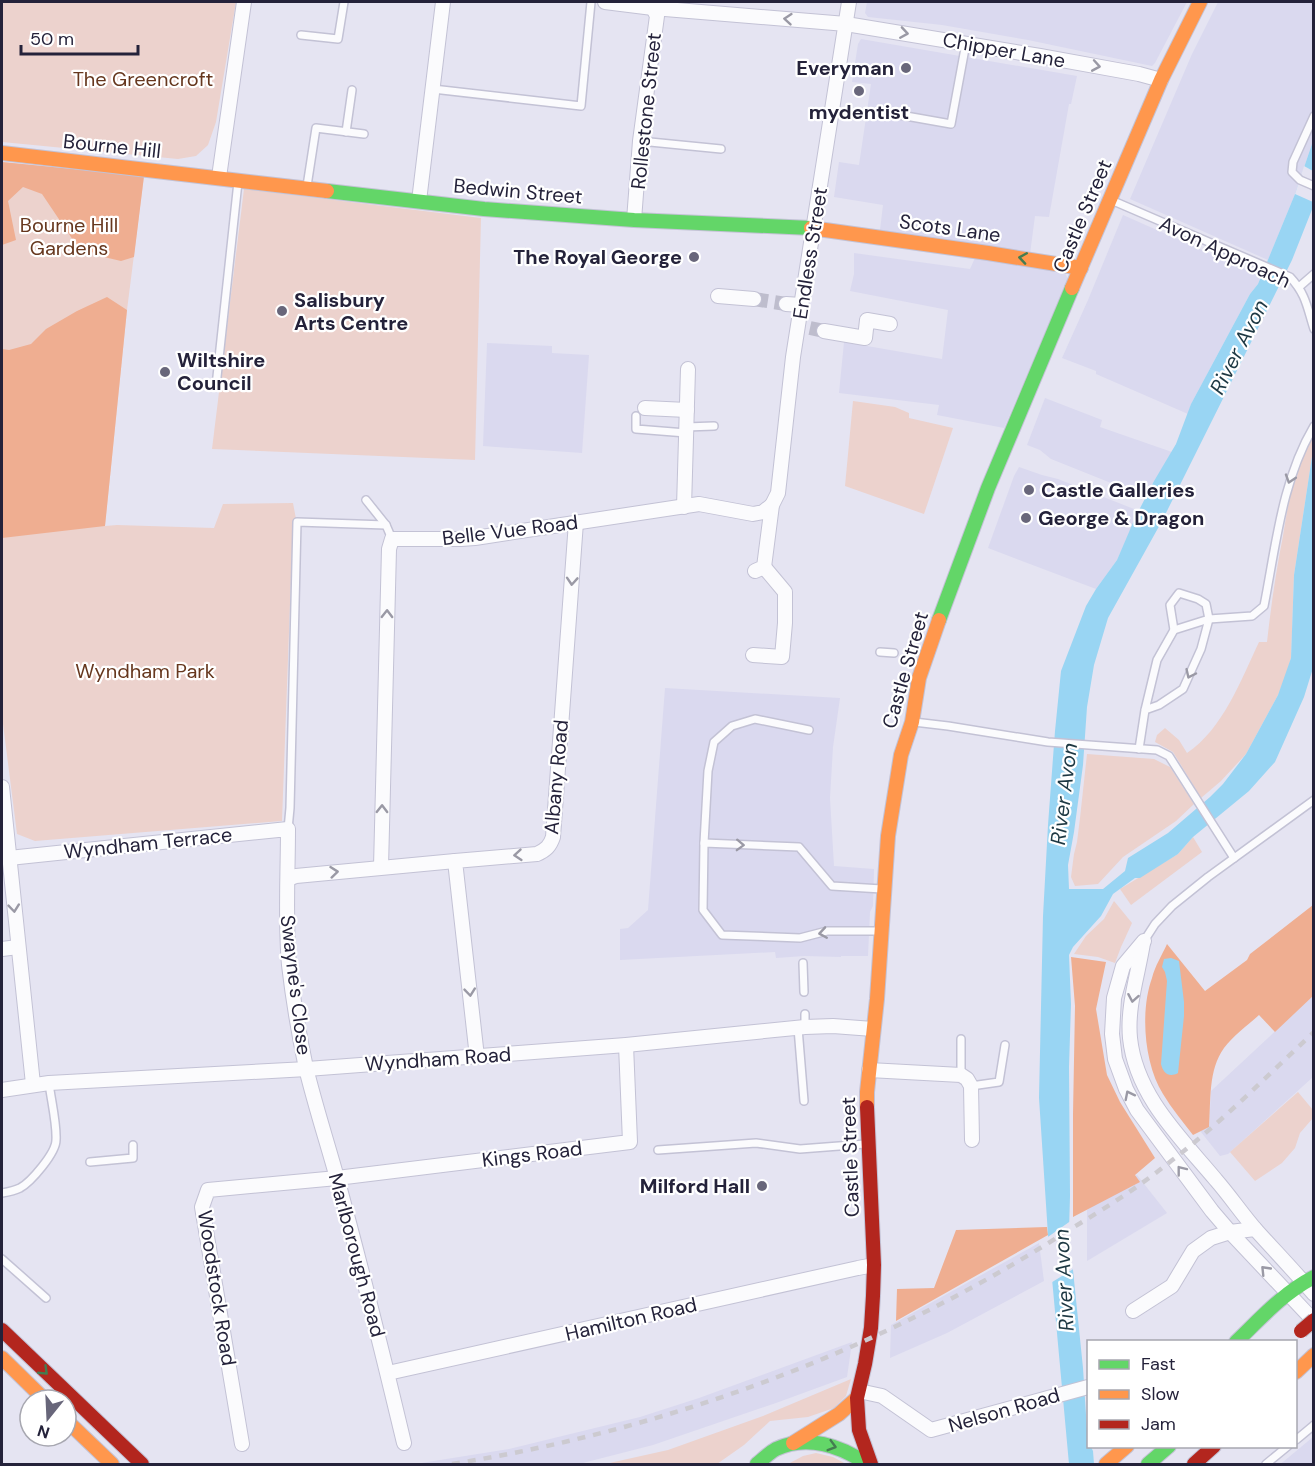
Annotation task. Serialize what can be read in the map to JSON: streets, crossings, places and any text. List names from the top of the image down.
{
  "streets": {
    "main road": [
      "Bourne Hill",
      "Bedwin Street",
      "Castle Street",
      "Scots Lane"
    ],
    "street": [
      "Chipper Lane",
      "Rollestone Street",
      "Endless Street",
      "Belle Vue Road",
      "Albany Road",
      "Wyndham Terrace",
      "Swayne's Close",
      "Wyndham Road",
      "Kings Road",
      "Marlborough Road",
      "Woodstock Road",
      "Hamilton Road",
      "Nelson Road"
    ],
    "lane": ["Avon Approach"]
  },
  "crossings": [
    ["Chipper Lane", "Rollestone Street"],
    ["Chipper Lane", "Castle Street"],
    ["Chipper Lane", "Endless Street"],
    ["Rollestone Street", "Bedwin Street"],
    ["Bourne Hill", "Bedwin Street"],
    ["Bedwin Street", "Scots Lane"],
    ["Bedwin Street", "Endless Street"],
    ["Castle Street", "Scots Lane"],
    ["Castle Street", "Avon Approach"],
    ["Castle Street", "Wyndham Road"],
    ["Castle Street", "Hamilton Road"],
    ["Castle Street", "Nelson Road"],
    ["Scots Lane", "Endless Street"],
    ["Endless Street", "Belle Vue Road"],
    ["Belle Vue Road", "Albany Road"],
    ["Wyndham Terrace", "Swayne's Close"],
    ["Swayne's Close", "Wyndham Road"],
    ["Swayne's Close", "Marlborough Road"],
    ["Wyndham Road", "Kings Road"],
    ["Wyndham Road", "Marlborough Road"],
    ["Kings Road", "Marlborough Road"],
    ["Kings Road", "Woodstock Road"],
    ["Marlborough Road", "Woodstock Road"],
    ["Marlborough Road", "Hamilton Road"]
  ],
  "one_way": ["Scots Lane", "Albany Road"],
  "water": ["River Avon"],
  "parks": ["The Greencroft", "Bourne Hill Gardens", "Wyndham Park"],
  "places": [
    "Everyman",
    "mydentist",
    "The Royal George",
    "Salisbury Arts Centre",
    "Wiltshire Council",
    "Castle Galleries",
    "George & Dragon",
    "Milford Hall"
  ],
  "legend": ["Fast", "Slow", "Jam"],
  "scale_bar": "50 m",
  "north": "bottom"
}
